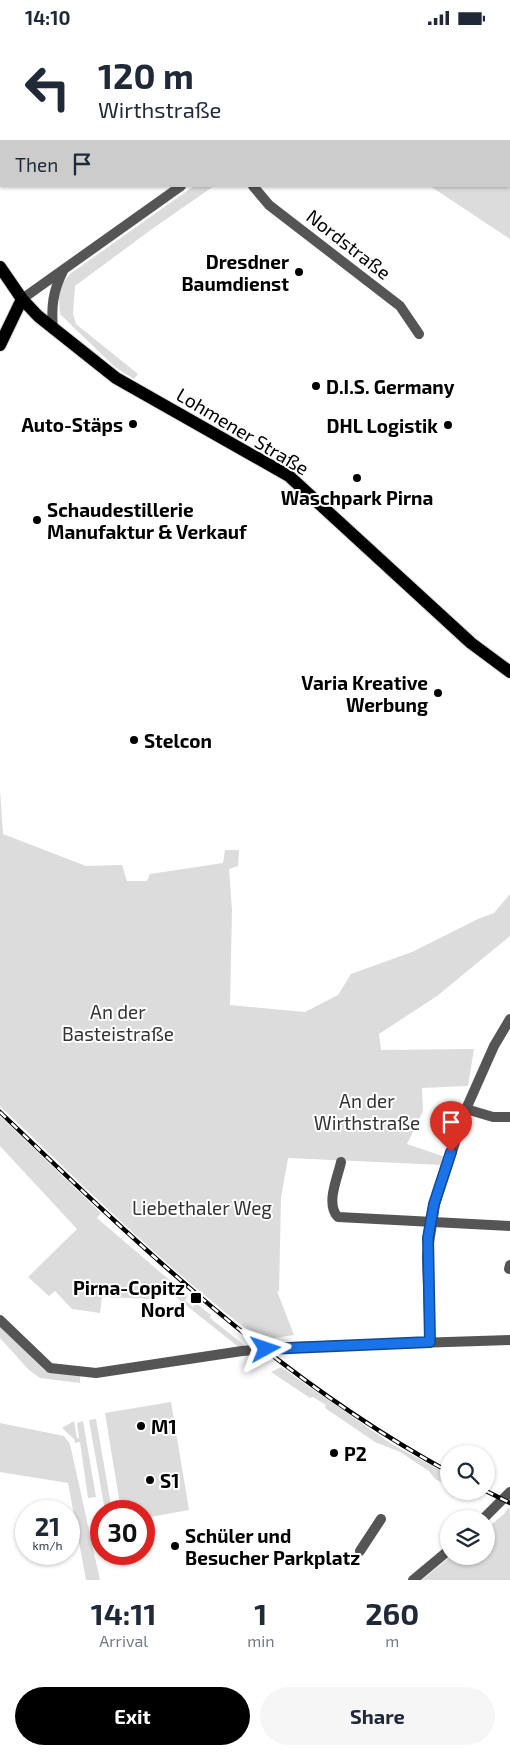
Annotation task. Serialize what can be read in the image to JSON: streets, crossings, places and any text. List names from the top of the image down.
{
  "streets": {
    "main road": ["Lohmener Straße"],
    "street": ["Nordstraße"]
  },
  "parks": ["An der Basteistraße", "An der Wirthstraße", "Liebethaler Weg"],
  "places": {
    "other": [
      "Dresdner Baumdienst",
      "D.I.S. Germany",
      "Auto-Stäps",
      "DHL Logistik",
      "Waschpark Pirna",
      "Schaudestillerie Manufaktur & Verkauf",
      "Varia Kreative Werbung",
      "Stelcon",
      "M1",
      "P2",
      "S1",
      "Schüler und Besucher Parkplatz"
    ],
    "transit": ["Pirna-Copitz Nord"]
  },
  "page": {
    "status": "14:10",
    "turn": ["120 m", "Wirthstraße"],
    "then": "Then",
    "speed": "21 km/h",
    "limit": "30",
    "eta": [
      "14:11",
      "Arrival",
      "1",
      "min",
      "260",
      "m"
    ],
    "buttons": ["Exit", "Share"]
  }
}
